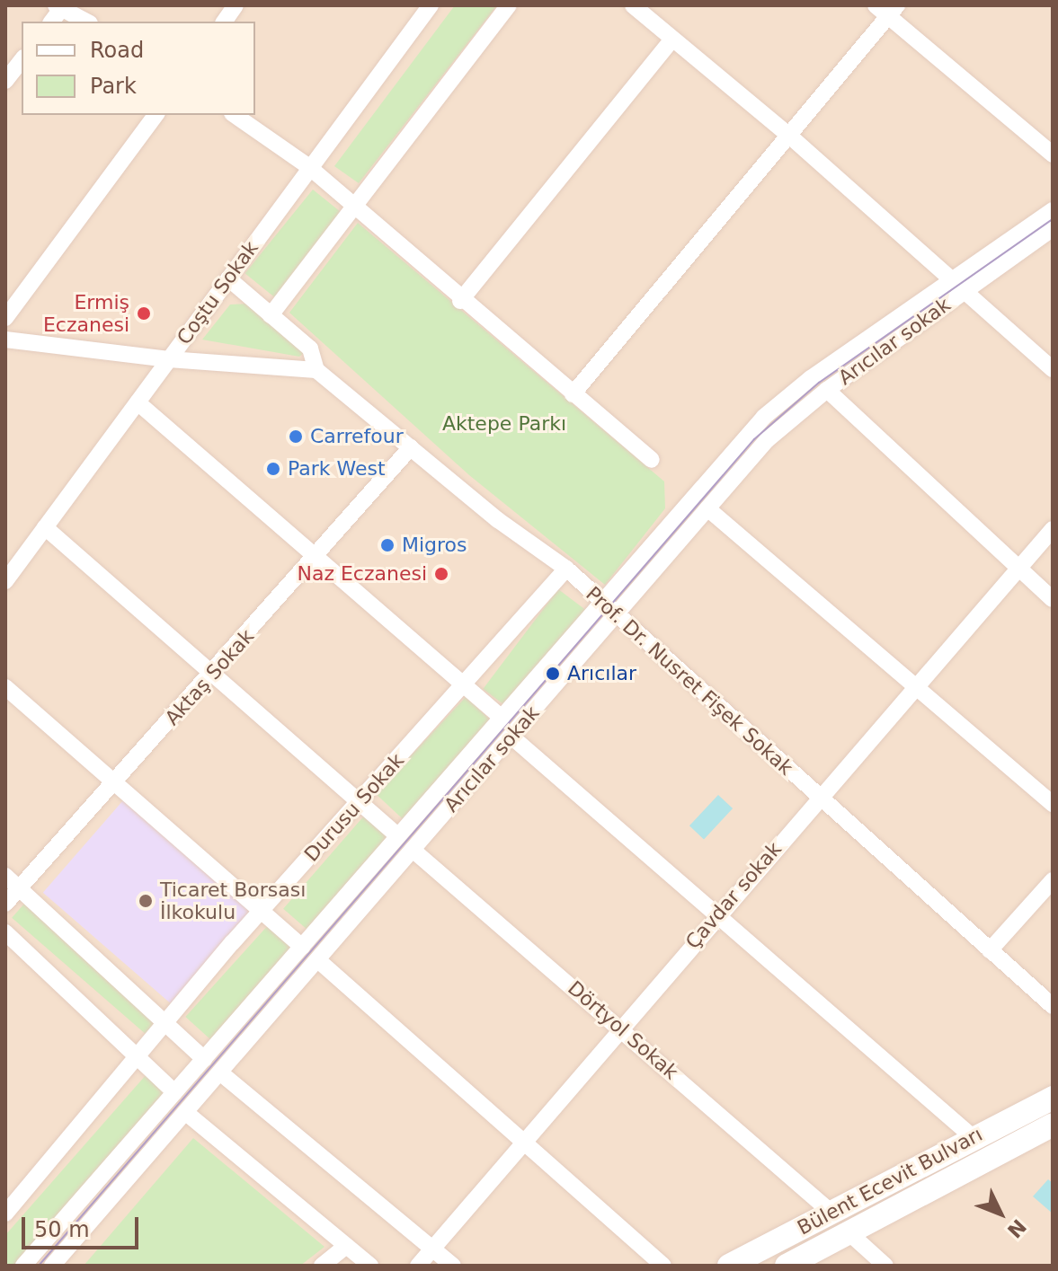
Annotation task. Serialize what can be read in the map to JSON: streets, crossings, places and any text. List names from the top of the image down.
{
  "streets": {
    "main road": ["Bülent Ecevit Bulvarı"],
    "street": [
      "Coştu Sokak",
      "Arıcılar sokak",
      "Aktaş Sokak",
      "Prof. Dr. Nusret Fişek Sokak",
      "Durusu Sokak",
      "Çavdar sokak",
      "Dörtyol Sokak"
    ]
  },
  "crossings": [
    ["Arıcılar sokak", "Prof. Dr. Nusret Fişek Sokak"],
    ["Arıcılar sokak", "Dörtyol Sokak"],
    ["Aktaş Sokak", "Prof. Dr. Nusret Fişek Sokak"],
    ["Prof. Dr. Nusret Fişek Sokak", "Durusu Sokak"],
    ["Prof. Dr. Nusret Fişek Sokak", "Çavdar sokak"],
    ["Çavdar sokak", "Dörtyol Sokak"],
    ["Dörtyol Sokak", "Bülent Ecevit Bulvarı"]
  ],
  "parks": ["Aktepe Parkı"],
  "places": [
    "Ermiş Eczanesi",
    "Carrefour",
    "Park West",
    "Migros",
    "Naz Eczanesi",
    "Arıcılar",
    "Ticaret Borsası İlkokulu"
  ],
  "legend": ["Road", "Park"],
  "scale_bar": "50 m",
  "north": "bottom right"
}
